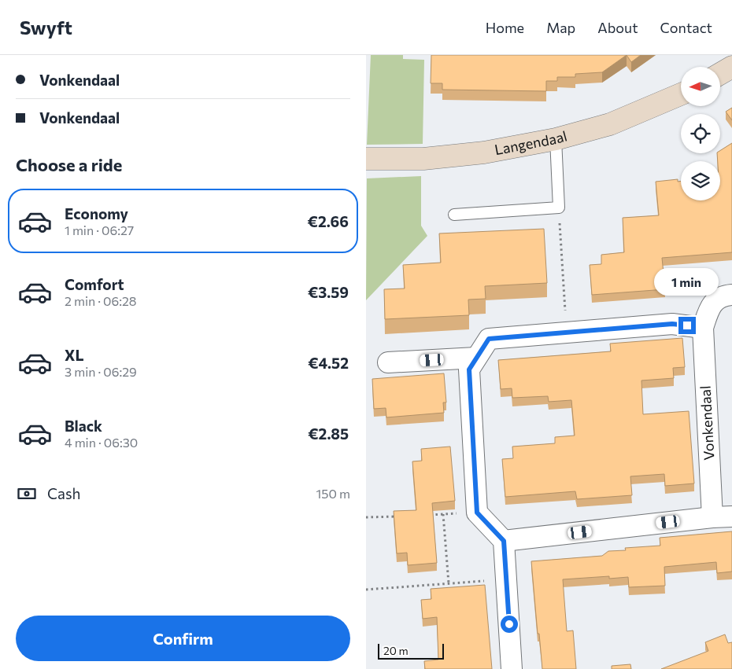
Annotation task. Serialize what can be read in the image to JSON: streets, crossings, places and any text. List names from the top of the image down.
{
  "streets": {
    "street": ["Langendaal", "Vonkendaal"]
  },
  "scale_bar": "20 m",
  "north": "left",
  "page": {
    "header": "Swyft",
    "nav": [
      "Home",
      "Map",
      "About",
      "Contact"
    ],
    "banner": ["Vonkendaal", "Vonkendaal"],
    "heading": "Choose a ride",
    "list": [
      {
        "name": "Economy",
        "note": "1 min · 06:27",
        "value": "€2.66"
      },
      {
        "name": "Comfort",
        "note": "2 min · 06:28",
        "value": "€3.59"
      },
      {
        "name": "XL",
        "note": "3 min · 06:29",
        "value": "€4.52"
      },
      {
        "name": "Black",
        "note": "4 min · 06:30",
        "value": "€2.85"
      }
    ],
    "bubble": "1 min",
    "pay": ["Cash", "150 m"],
    "buttons": "Confirm",
    "scale": "20 m"
  }
}
